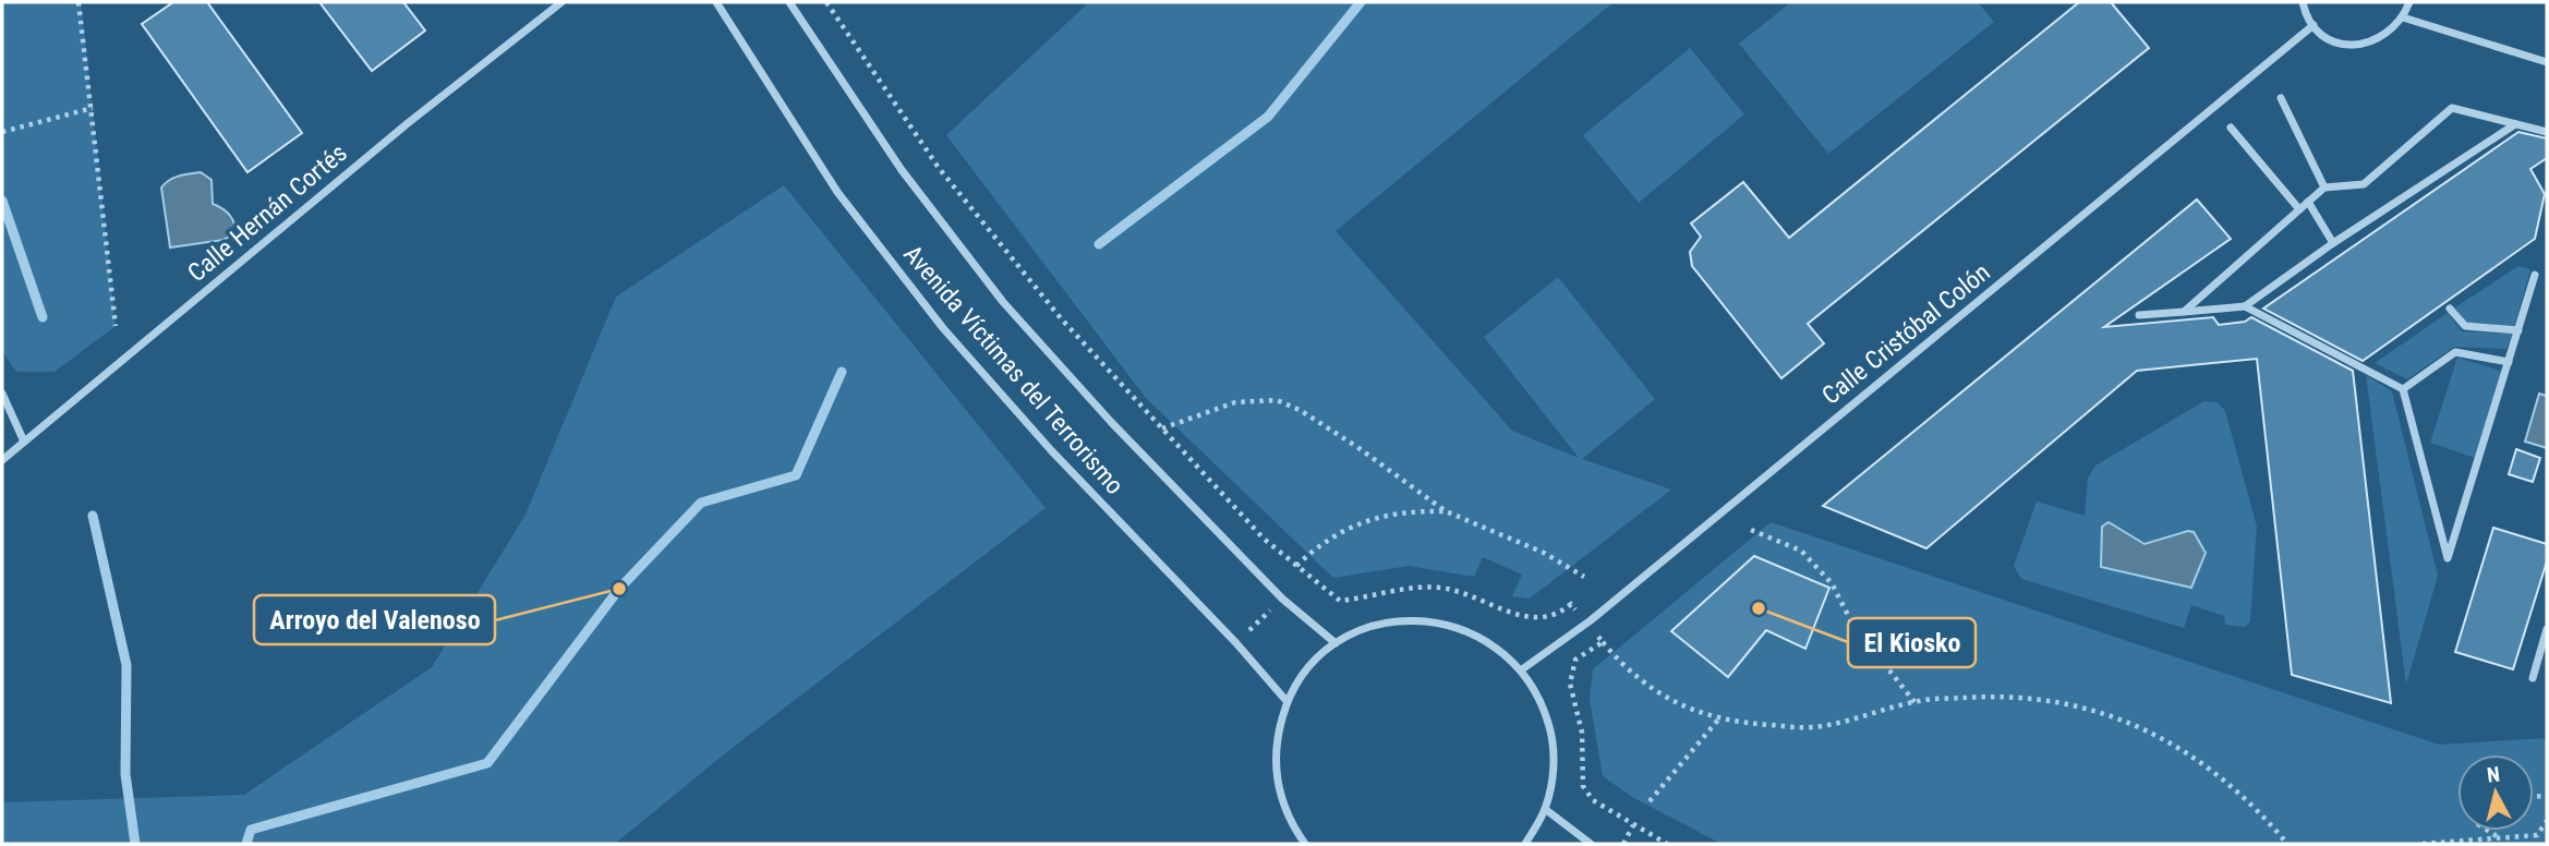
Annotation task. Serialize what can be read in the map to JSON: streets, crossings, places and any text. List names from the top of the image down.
{
  "streets": {
    "street": ["Calle Hernán Cortés", "Calle Cristóbal Colón", "Avenida Víctimas del Terrorismo"]
  },
  "places": ["Arroyo del Valenoso", "El Kiosko"],
  "north": "top"
}
